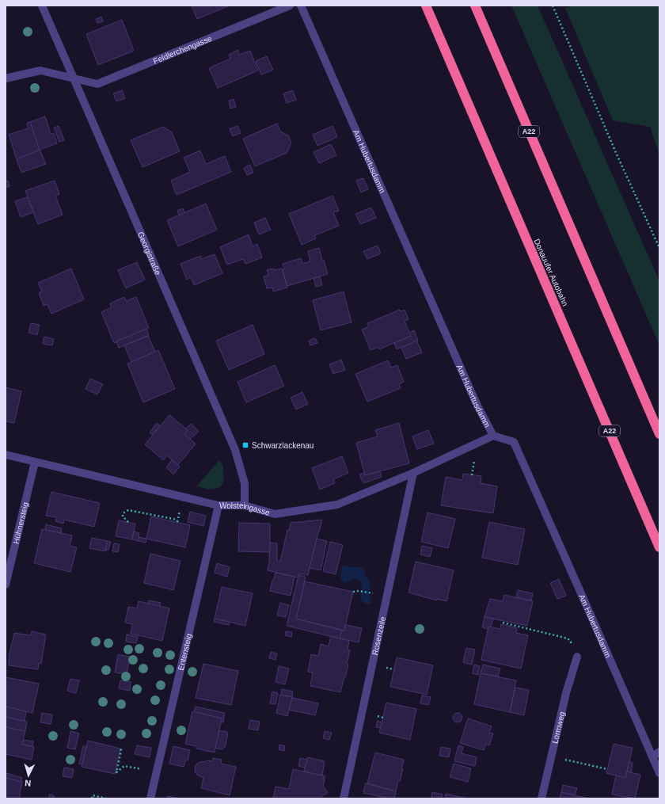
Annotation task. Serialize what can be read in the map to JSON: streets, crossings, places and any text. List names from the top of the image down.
{
  "streets": {
    "highway": ["A22", "Donauufer Autobahn"],
    "street": [
      "Feldlerchengasse",
      "Am Hubertusdamm",
      "Georgistraße",
      "Wolsteingasse",
      "Hühnersteig",
      "Rosenzeile",
      "Entensteig",
      "Lormweg"
    ]
  },
  "crossings": [
    ["Feldlerchengasse", "Georgistraße"],
    ["Am Hubertusdamm", "Wolsteingasse"],
    ["Georgistraße", "Wolsteingasse"],
    ["Wolsteingasse", "Hühnersteig"],
    ["Wolsteingasse", "Rosenzeile"],
    ["Wolsteingasse", "Entensteig"]
  ],
  "places": {
    "transit": ["Schwarzlackenau"]
  },
  "north": "bottom"
}
